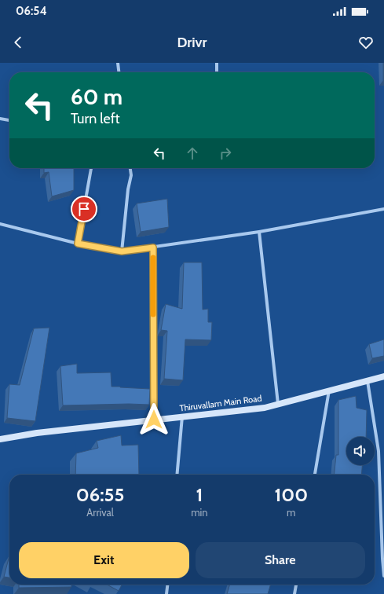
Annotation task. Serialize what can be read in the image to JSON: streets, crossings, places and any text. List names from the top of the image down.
{
  "streets": {
    "main road": ["Thiruvallam Main Road"]
  },
  "page": {
    "status": "06:54",
    "header": "Drivr",
    "turn": ["60 m", "Turn left"],
    "eta": [
      "06:55",
      "Arrival",
      "1",
      "min",
      "100",
      "m"
    ],
    "buttons": ["Exit", "Share"]
  }
}
